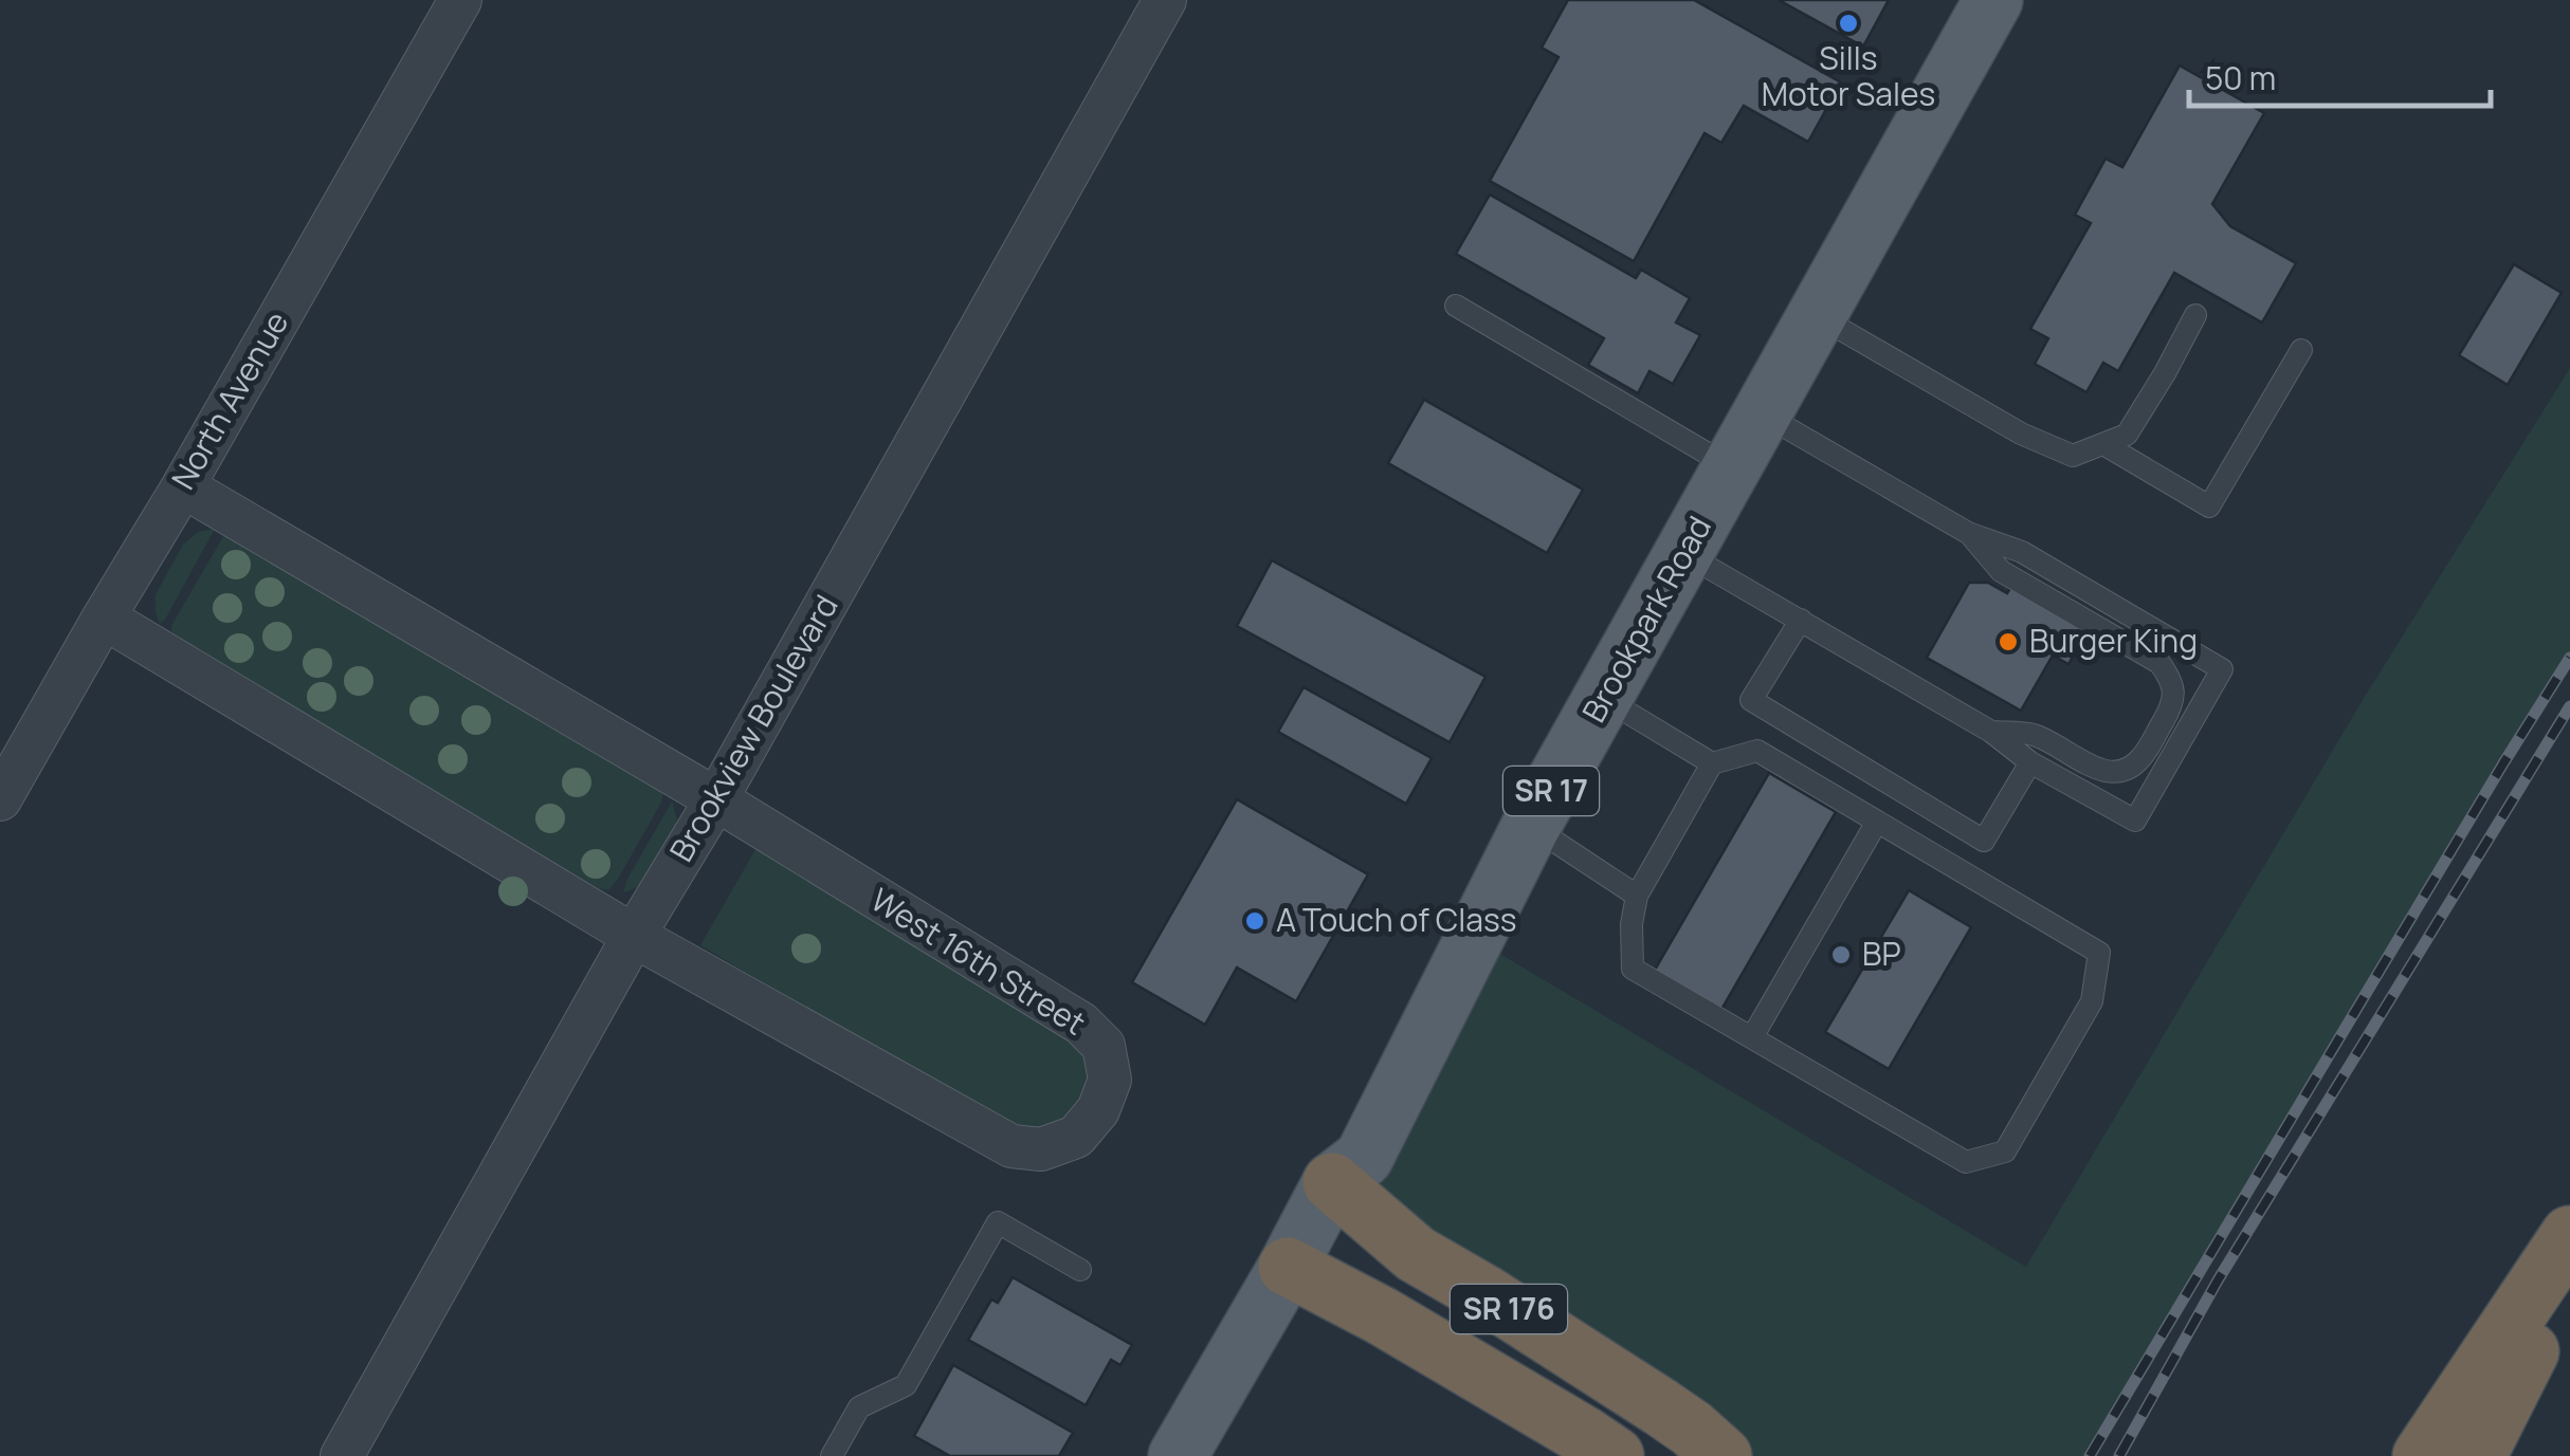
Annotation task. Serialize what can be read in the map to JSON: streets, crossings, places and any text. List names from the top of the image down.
{
  "streets": {
    "highway": ["SR 176"],
    "main road": ["Brookpark Road", "SR 17"],
    "street": ["North Avenue", "Brookview Boulevard", "West 16th Street"]
  },
  "crossings": [
    ["North Avenue", "West 16th Street"],
    ["Brookpark Road", "SR 176"],
    ["Brookview Boulevard", "West 16th Street"]
  ],
  "places": [
    "Sills Motor Sales",
    "Burger King",
    "A Touch of Class",
    "BP"
  ],
  "scale_bar": "50 m"
}
